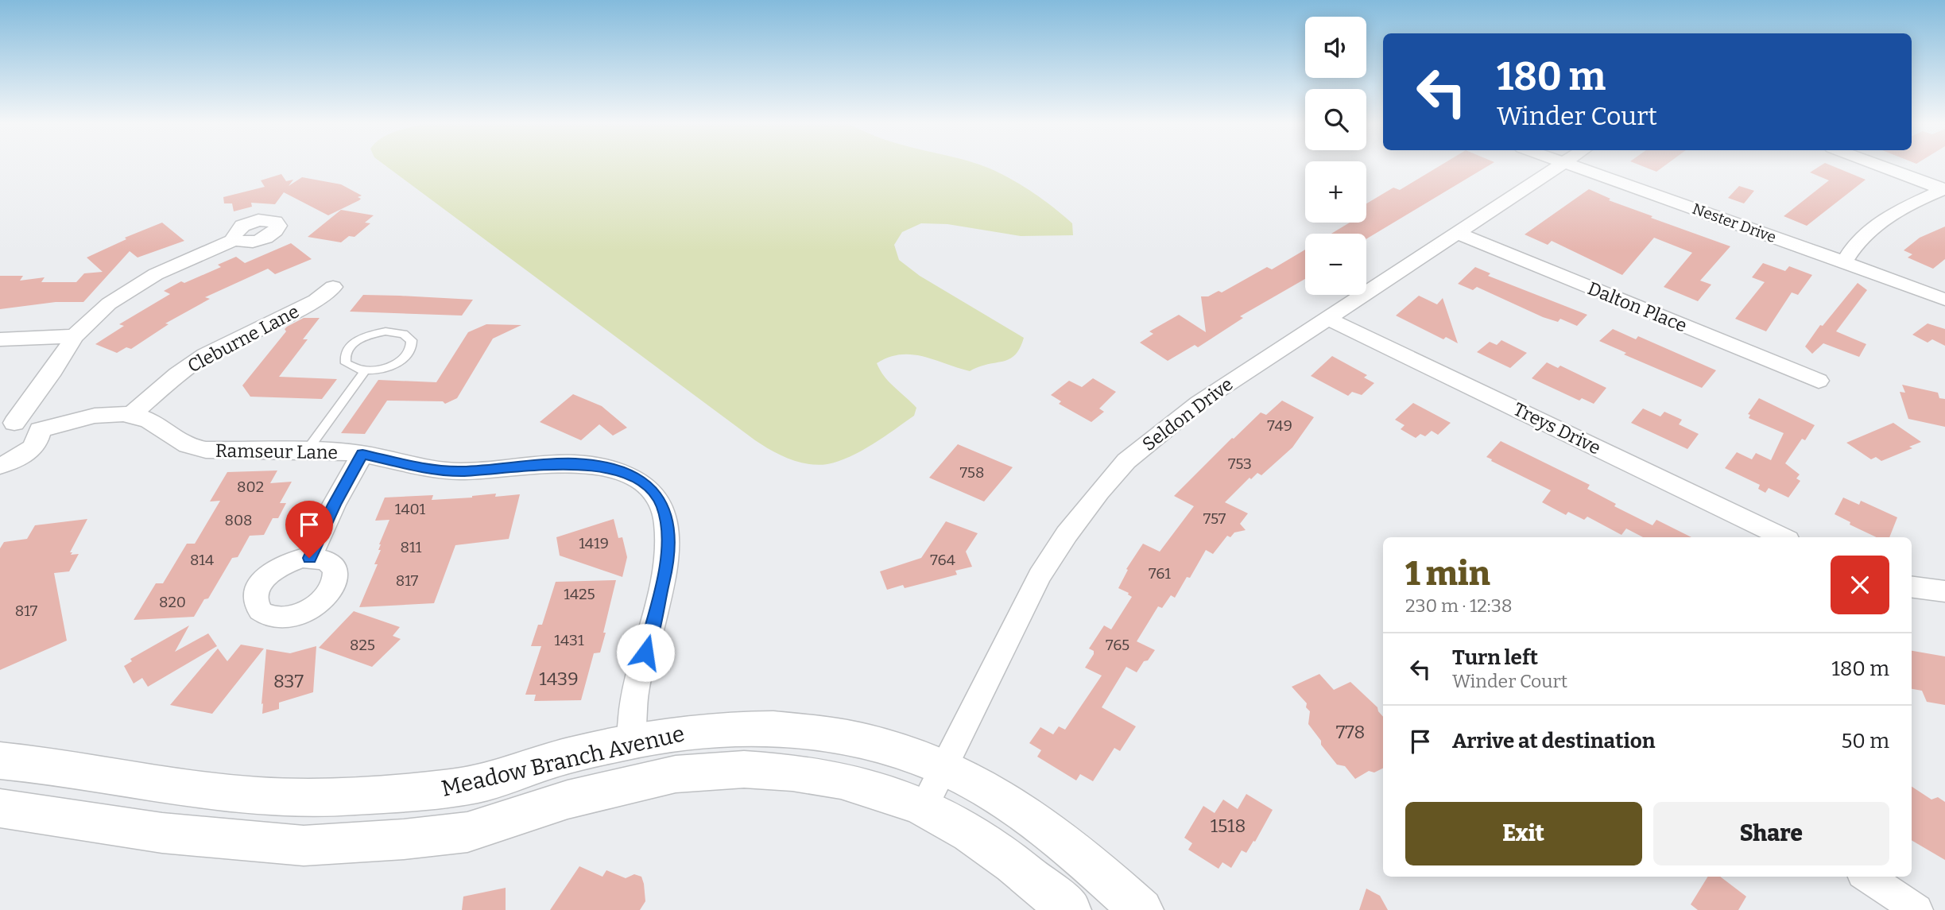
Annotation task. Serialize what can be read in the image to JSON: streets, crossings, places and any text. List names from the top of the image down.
{
  "streets": {
    "main road": ["Meadow Branch Avenue"],
    "street": [
      "Nester Drive",
      "Dalton Place",
      "Cleburne Lane",
      "Seldon Drive",
      "Treys Drive",
      "Ramseur Lane"
    ]
  },
  "crossings": [
    ["Dalton Place", "Seldon Drive"],
    ["Cleburne Lane", "Ramseur Lane"],
    ["Seldon Drive", "Treys Drive"],
    ["Seldon Drive", "Meadow Branch Avenue"],
    ["Ramseur Lane", "Meadow Branch Avenue"]
  ],
  "house_numbers": [
    "749",
    "753",
    "758",
    "802",
    "1401",
    "757",
    "808",
    "1419",
    "811",
    "814",
    "764",
    "761",
    "817",
    "1425",
    "820",
    "817",
    "1431",
    "825",
    "765",
    "1439",
    "837",
    "778",
    "1518"
  ],
  "page": {
    "map_buttons": ["+", "−"],
    "turn": ["180 m", "Winder Court"],
    "heading": ["1 min", "230 m · 12:38"],
    "list": [
      {
        "name": "Turn left",
        "note": "Winder Court",
        "value": "180 m"
      },
      {
        "name": "Arrive at destination",
        "value": "50 m"
      }
    ],
    "buttons": ["Exit", "Share"]
  }
}
